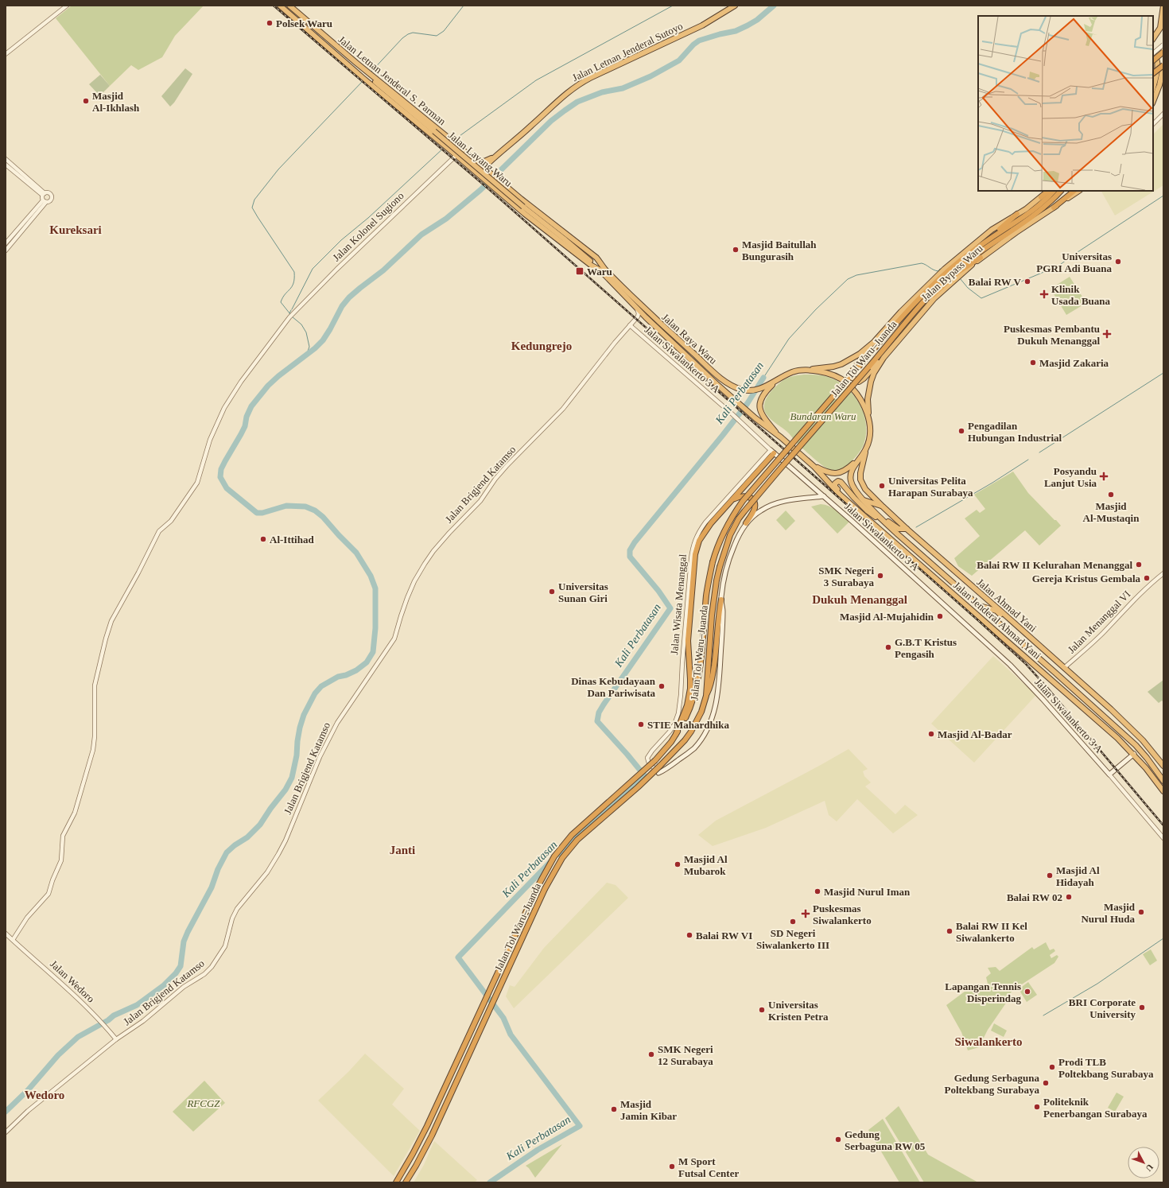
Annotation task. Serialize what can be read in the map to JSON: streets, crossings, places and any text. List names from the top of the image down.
{
  "streets": {
    "highway": [
      "Jalan Letnan Jenderal Sutoyo",
      "Jalan Letnan Jenderal S. Parman",
      "Jalan Layang Waru",
      "Jalan Bypass Waru",
      "Jalan Raya Waru",
      "Jalan Tol Waru–Juanda",
      "Jalan Ahmad Yani",
      "Jalan Jenderal Ahmad Yani"
    ],
    "main road": ["Jalan Siwalankerto 3 A"],
    "street": [
      "Jalan Kolonel Sugiono",
      "Jalan Brigjend Katamso",
      "Jalan Wisata Menanggal",
      "Jalan Menanggal VI",
      "Jalan Wedoro"
    ]
  },
  "crossings": [
    ["Jalan Letnan Jenderal Sutoyo", "Jalan Letnan Jenderal S. Parman"],
    ["Jalan Letnan Jenderal Sutoyo", "Jalan Raya Waru"],
    ["Jalan Letnan Jenderal S. Parman", "Jalan Layang Waru"],
    ["Jalan Letnan Jenderal S. Parman", "Jalan Kolonel Sugiono"],
    ["Jalan Letnan Jenderal S. Parman", "Jalan Raya Waru"],
    ["Jalan Layang Waru", "Jalan Raya Waru"],
    ["Jalan Kolonel Sugiono", "Jalan Wedoro"],
    ["Jalan Bypass Waru", "Jalan Raya Waru"],
    ["Jalan Bypass Waru", "Jalan Tol Waru–Juanda"],
    ["Jalan Bypass Waru", "Jalan Ahmad Yani"],
    ["Jalan Bypass Waru", "Jalan Jenderal Ahmad Yani"],
    ["Jalan Raya Waru", "Jalan Ahmad Yani"],
    ["Jalan Raya Waru", "Jalan Jenderal Ahmad Yani"],
    ["Jalan Siwalankerto 3 A", "Jalan Brigjend Katamso"],
    ["Jalan Siwalankerto 3 A", "Jalan Wisata Menanggal"],
    ["Jalan Brigjend Katamso", "Jalan Wedoro"],
    ["Jalan Ahmad Yani", "Jalan Jenderal Ahmad Yani"],
    ["Jalan Ahmad Yani", "Jalan Menanggal VI"]
  ],
  "districts": [
    "Kureksari",
    "Kedungrejo",
    "Dukuh Menanggal",
    "Janti",
    "Siwalankerto",
    "Wedoro"
  ],
  "water": ["Kali Perbatasan"],
  "parks": ["Bundaran Waru", "RFCGZ"],
  "places": {
    "other": [
      "Polsek Waru",
      "Masjid Al-Ikhlash",
      "Masjid Baitullah Bungurasih",
      "Universitas PGRI Adi Buana",
      "Balai RW V",
      "Masjid Zakaria",
      "Pengadilan Hubungan Industrial",
      "Universitas Pelita Harapan Surabaya",
      "Masjid Al-Mustaqin",
      "Al-Ittihad",
      "Balai RW II Kelurahan Menanggal",
      "SMK Negeri 3 Surabaya",
      "Gereja Kristus Gembala",
      "Universitas Sunan Giri",
      "Masjid Al-Mujahidin",
      "G.B.T Kristus Pengasih",
      "Dinas Kebudayaan Dan Pariwisata",
      "STIE Mahardhika",
      "Masjid Al-Badar",
      "Masjid Al Mubarok",
      "Masjid Al Hidayah",
      "Masjid Nurul Iman",
      "Balai RW 02",
      "Masjid Nurul Huda",
      "SD Negeri Siwalankerto III",
      "Balai RW II Kel Siwalankerto",
      "Balai RW VI",
      "Lapangan Tennis Disperindag",
      "BRI Corporate University",
      "Universitas Kristen Petra",
      "SMK Negeri 12 Surabaya",
      "Prodi TLB Poltekbang Surabaya",
      "Gedung Serbaguna Poltekbang Surabaya",
      "Politeknik Penerbangan Surabaya",
      "Masjid Jamin Kibar",
      "Gedung Serbaguna RW 05",
      "M Sport Futsal Center"
    ],
    "transit": ["Waru"],
    "health": [
      "Klinik Usada Buana",
      "Puskesmas Pembantu Dukuh Menanggal",
      "Posyandu Lanjut Usia",
      "Puskesmas Siwalankerto"
    ]
  },
  "north": "bottom right"
}
